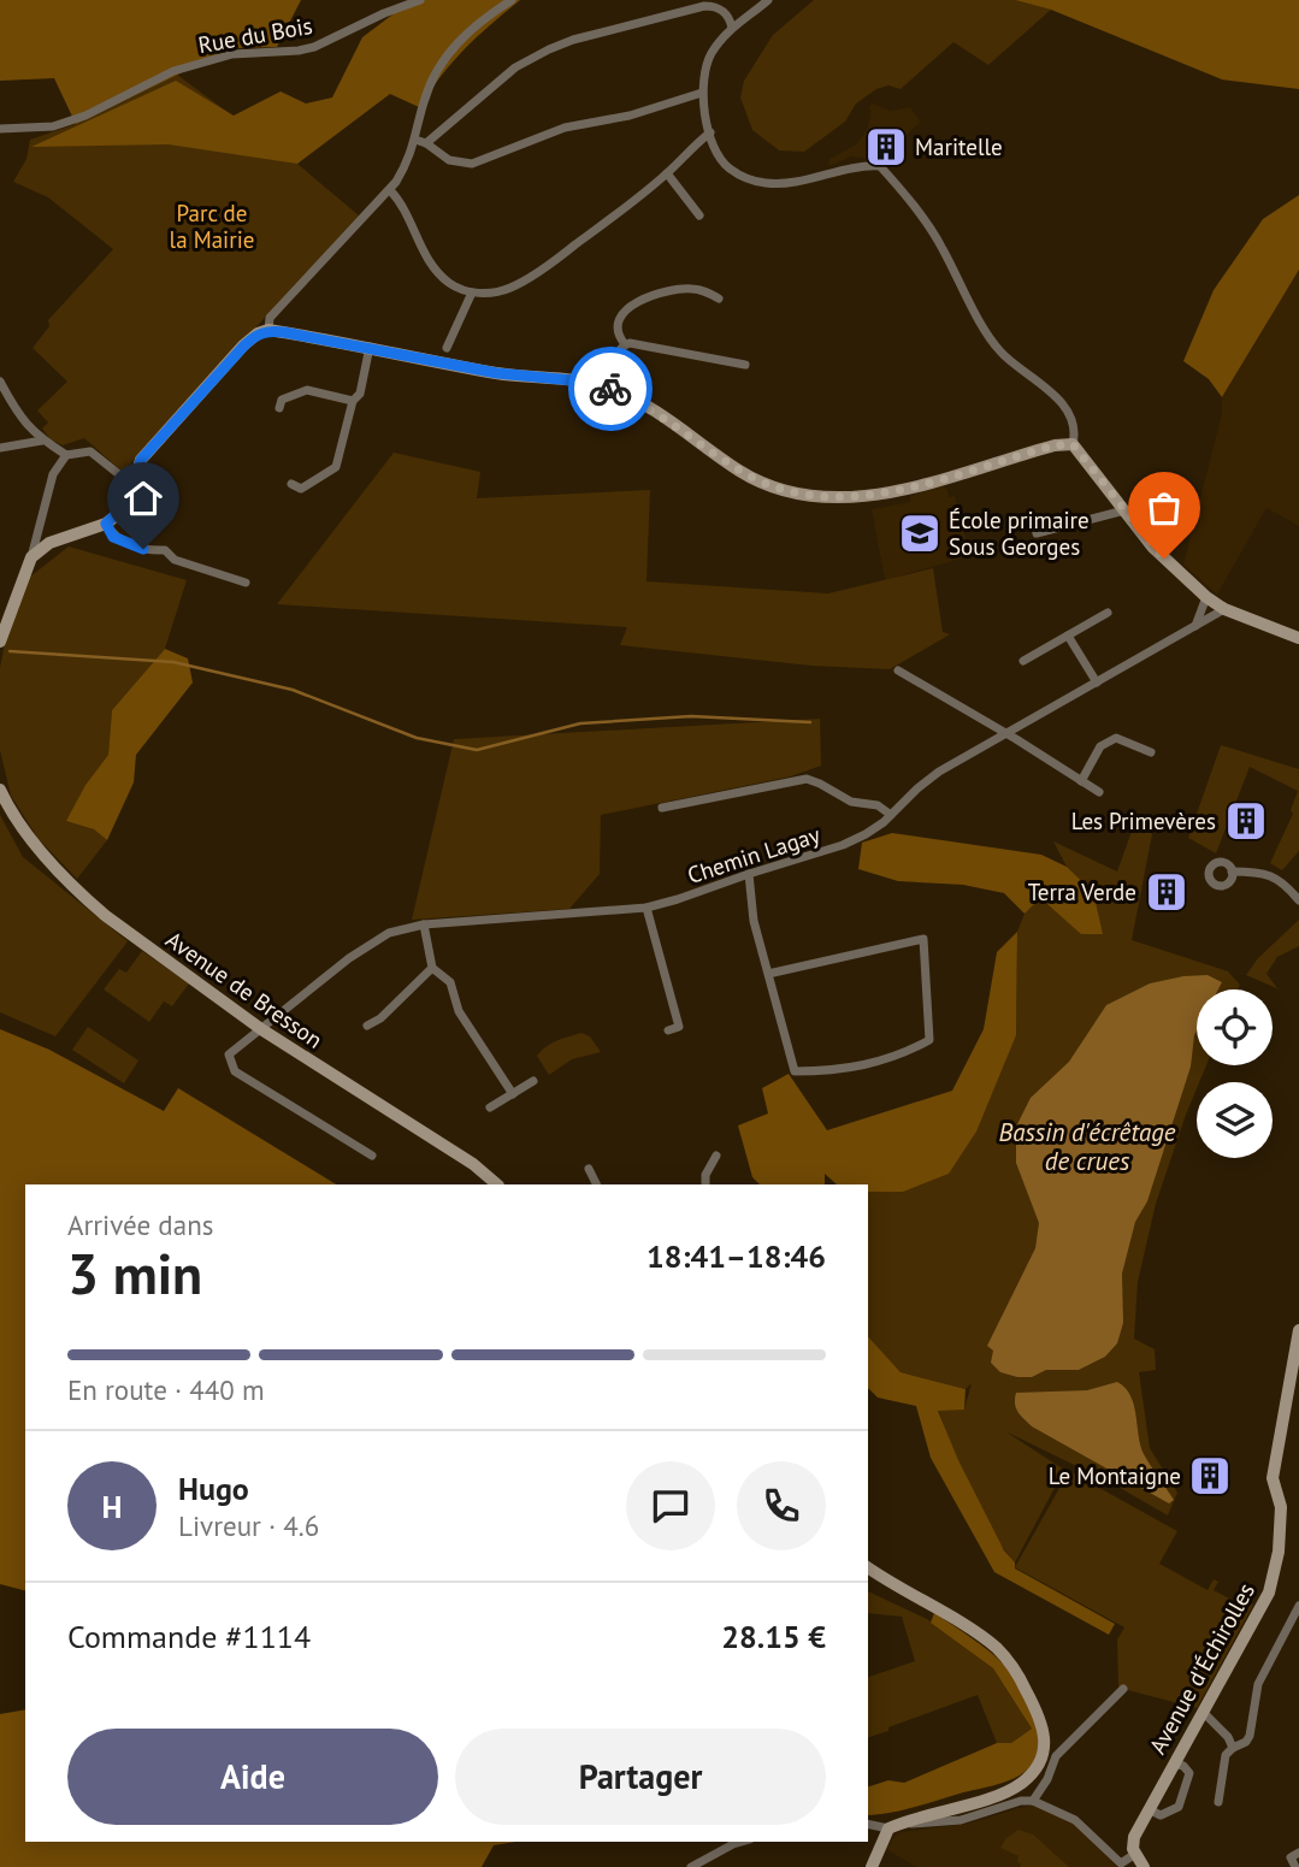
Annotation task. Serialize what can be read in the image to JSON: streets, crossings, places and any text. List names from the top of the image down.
{
  "streets": {
    "street": [
      "Rue du Bois",
      "Chemin Lagay",
      "Avenue de Bresson",
      "Avenue d'Échirolles"
    ]
  },
  "crossings": [
    ["Chemin Lagay", "Avenue de Bresson"]
  ],
  "water": ["Bassin d'écrêtage de crues"],
  "parks": ["Parc de la Mairie"],
  "places": {
    "building": [
      "Maritelle",
      "Les Primevères",
      "Terra Verde",
      "Le Montaigne"
    ],
    "school or university": ["École primaire Sous Georges"]
  },
  "page": {
    "heading": ["3 min", "Arrivée dans", "18:41–18:46"],
    "panel": [
      "Hugo",
      "Livreur · 4.6",
      "Commande #1114",
      "28.15 €"
    ],
    "bar": "En route · 440 m",
    "round": "H",
    "buttons": ["Aide", "Partager"]
  }
}
